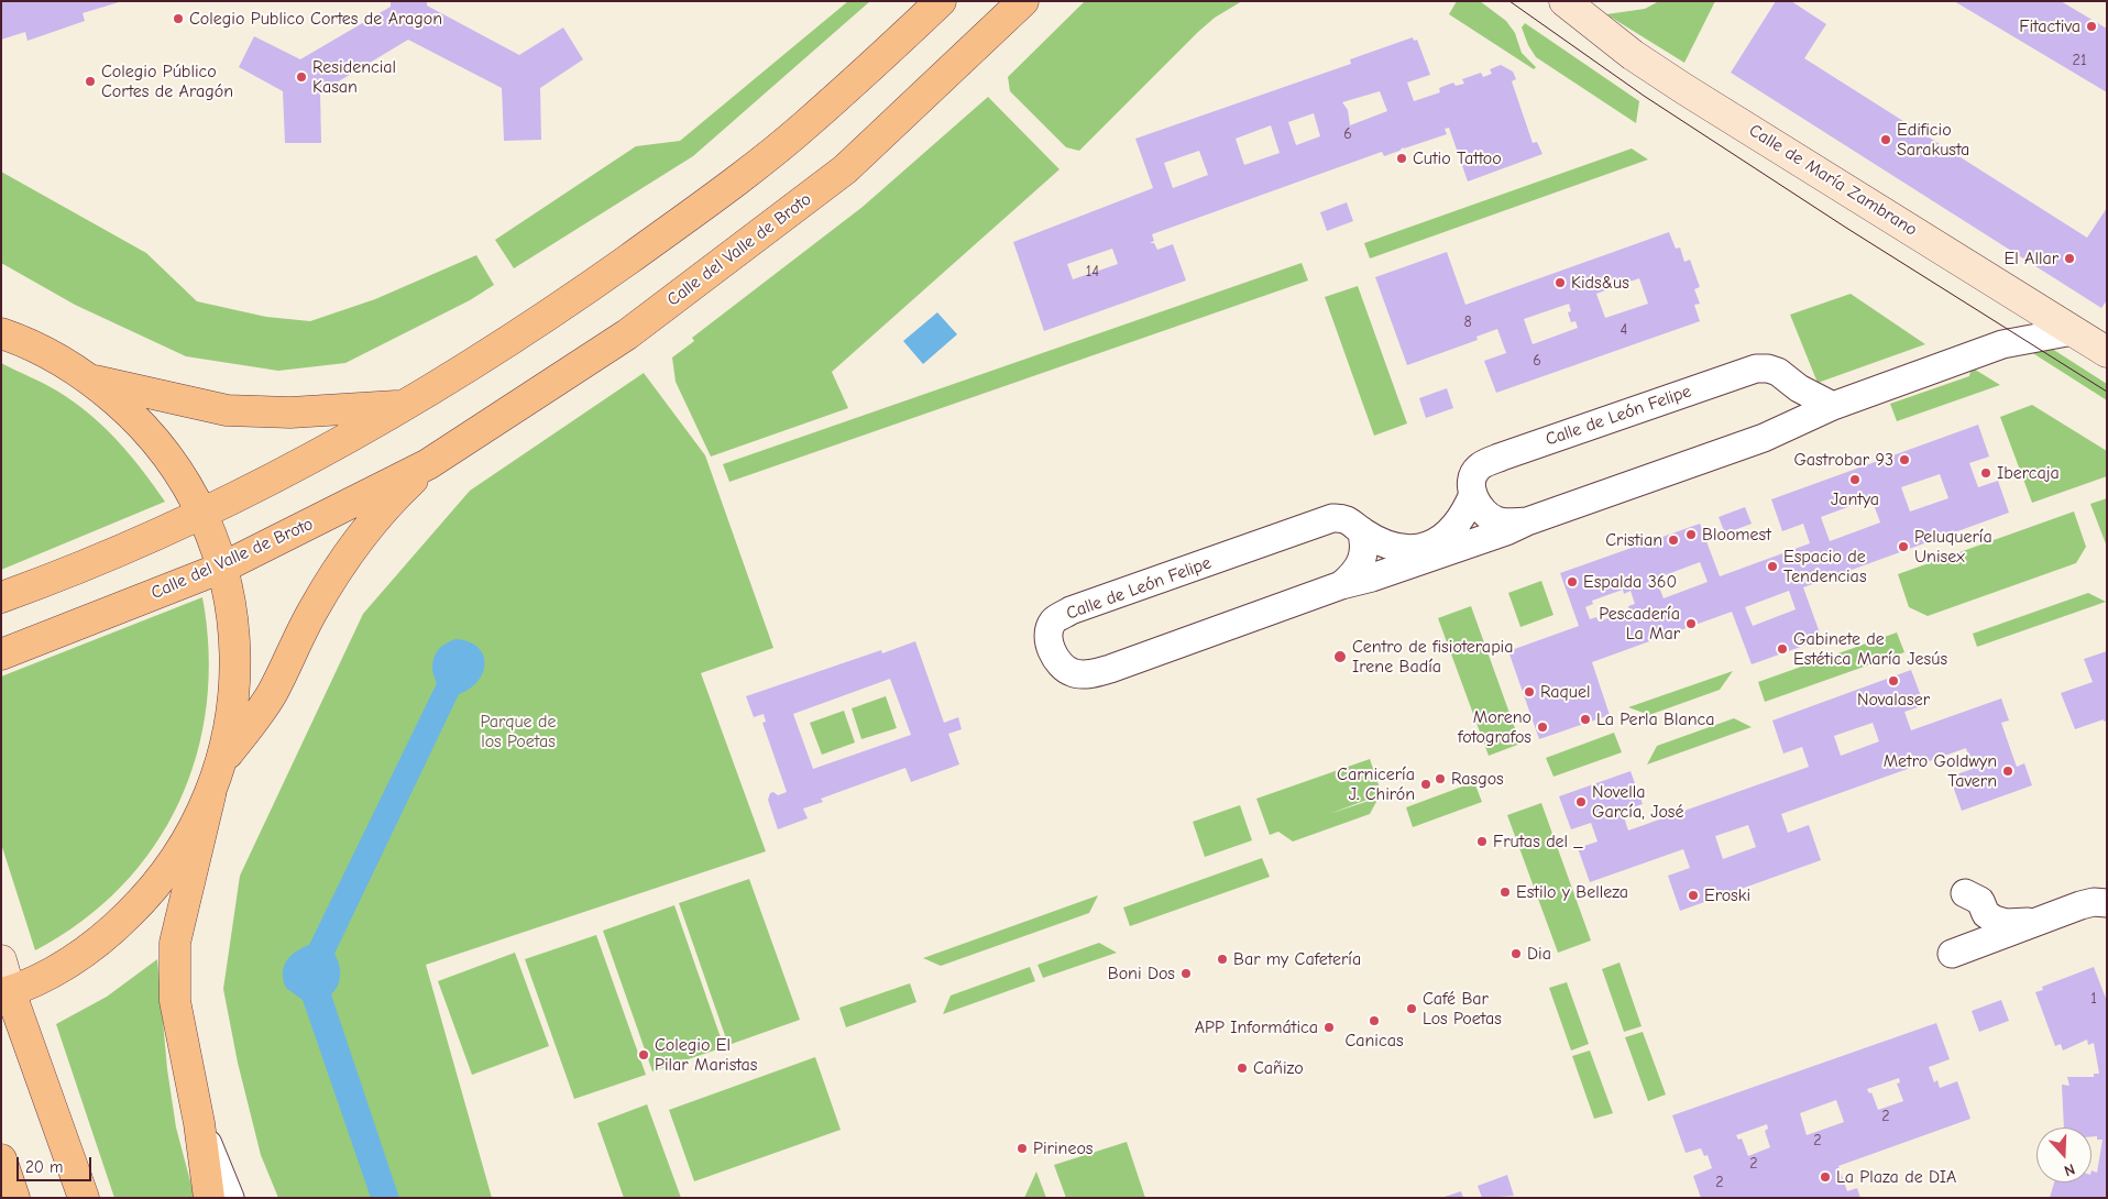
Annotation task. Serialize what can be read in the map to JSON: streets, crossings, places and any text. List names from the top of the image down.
{
  "streets": {
    "main road": ["Calle de María Zambrano", "Calle del Valle de Broto"],
    "street": ["Calle de León Felipe"]
  },
  "crossings": [
    ["Calle de María Zambrano", "Calle de León Felipe"]
  ],
  "parks": ["Parque de los Poetas"],
  "places": [
    "Colegio Publico Cortes de Aragon",
    "Fitactiva",
    "Residencial Kasan",
    "Colegio Público Cortes de Aragón",
    "Edificio Sarakusta",
    "Cutio Tattoo",
    "El Allar",
    "Kids&us",
    "Gastrobar 93",
    "Ibercaja",
    "Jantya",
    "Bloomest",
    "Cristian",
    "Peluquería Unisex",
    "Espacio de Tendencias",
    "Espalda 360",
    "Pescadería La Mar",
    "Gabinete de Estética María Jesús",
    "Centro de fisioterapia Irene Badía",
    "Novalaser",
    "Raquel",
    "La Perla Blanca",
    "Moreno fotografos",
    "Metro Goldwyn Tavern",
    "Rasgos",
    "Carnicería J. Chirón",
    "Novella García, José",
    "Frutas del _",
    "Estilo y Belleza",
    "Eroski",
    "Dia",
    "Bar my Cafetería",
    "Boni Dos",
    "Café Bar Los Poetas",
    "Canicas",
    "APP Informática",
    "Colegio El Pilar Maristas",
    "Cañizo",
    "Pirineos",
    "La Plaza de DIA"
  ],
  "house_numbers": [
    "21",
    "6",
    "14",
    "8",
    "4",
    "6",
    "1",
    "2",
    "2",
    "2",
    "2"
  ],
  "scale_bar": "20 m",
  "north": "bottom"
}
